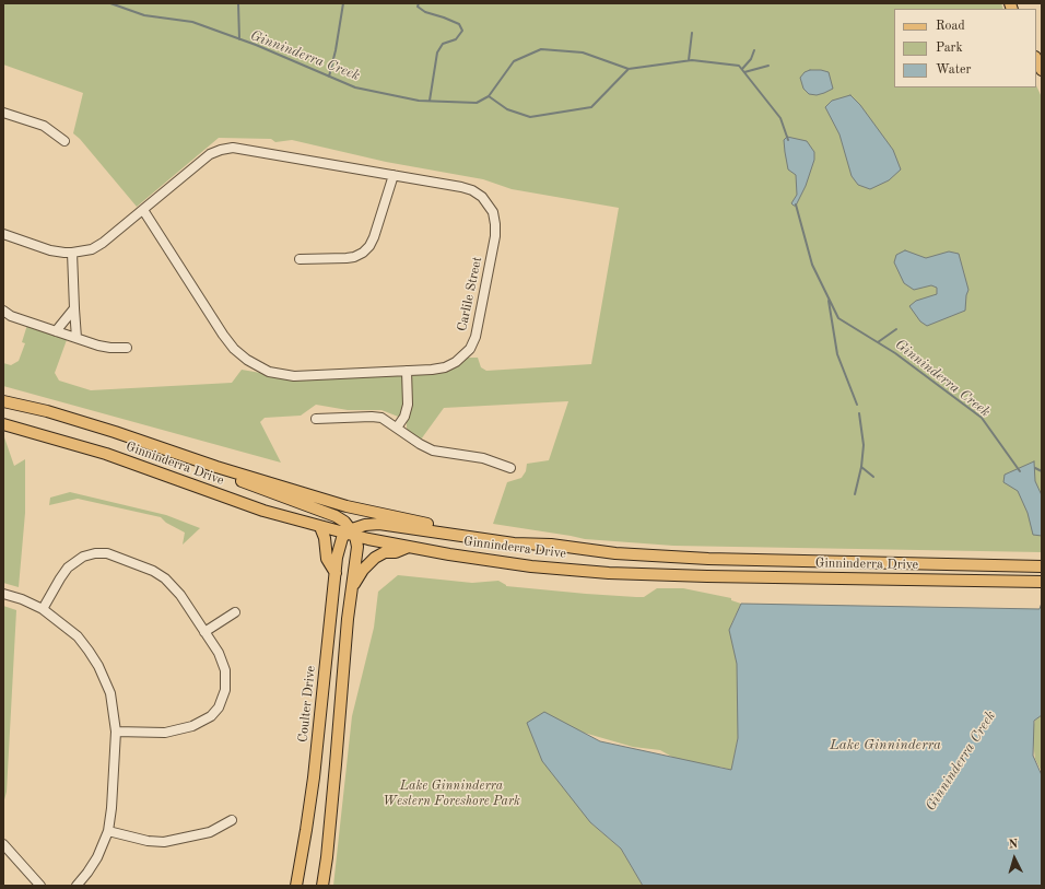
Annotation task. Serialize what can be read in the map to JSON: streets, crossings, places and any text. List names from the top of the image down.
{
  "streets": {
    "main road": ["Ginninderra Drive", "Coulter Drive"],
    "street": ["Carlile Street"]
  },
  "crossings": [
    ["Ginninderra Drive", "Coulter Drive"]
  ],
  "water": ["Ginninderra Creek", "Lake Ginninderra"],
  "parks": ["Lake Ginninderra Western Foreshore Park"],
  "legend": ["Road", "Park", "Water"],
  "north": "top"
}
